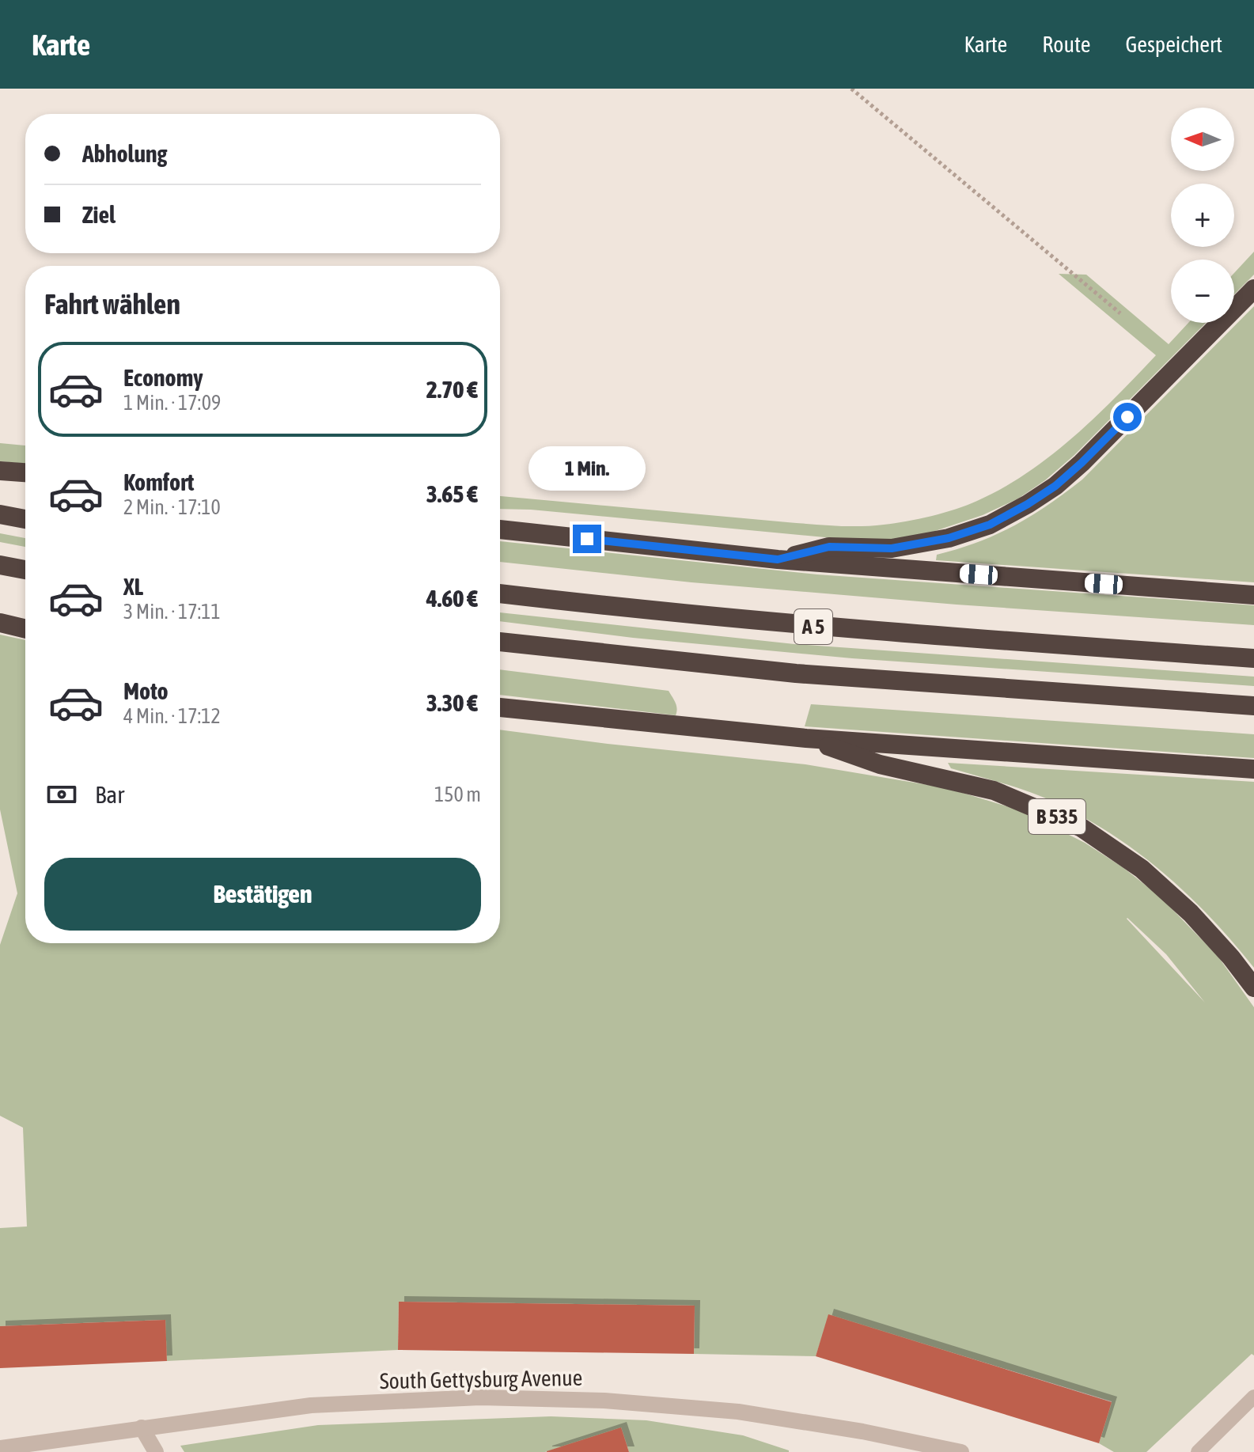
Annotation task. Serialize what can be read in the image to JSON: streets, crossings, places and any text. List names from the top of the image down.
{
  "streets": {
    "highway": ["A 5", "B 535"],
    "street": ["South Gettysburg Avenue"]
  },
  "north": "left",
  "page": {
    "header": "Karte",
    "nav": ["Karte", "Route", "Gespeichert"],
    "map_buttons": ["+", "−"],
    "banner": ["Abholung", "Ziel"],
    "heading": "Fahrt wählen",
    "list": [
      {
        "name": "Economy",
        "note": "1 Min. · 17:09",
        "value": "2.70 €"
      },
      {
        "name": "Komfort",
        "note": "2 Min. · 17:10",
        "value": "3.65 €"
      },
      {
        "name": "XL",
        "note": "3 Min. · 17:11",
        "value": "4.60 €"
      },
      {
        "name": "Moto",
        "note": "4 Min. · 17:12",
        "value": "3.30 €"
      }
    ],
    "bubble": "1 Min.",
    "pay": ["Bar", "150 m"],
    "buttons": "Bestätigen"
  }
}
